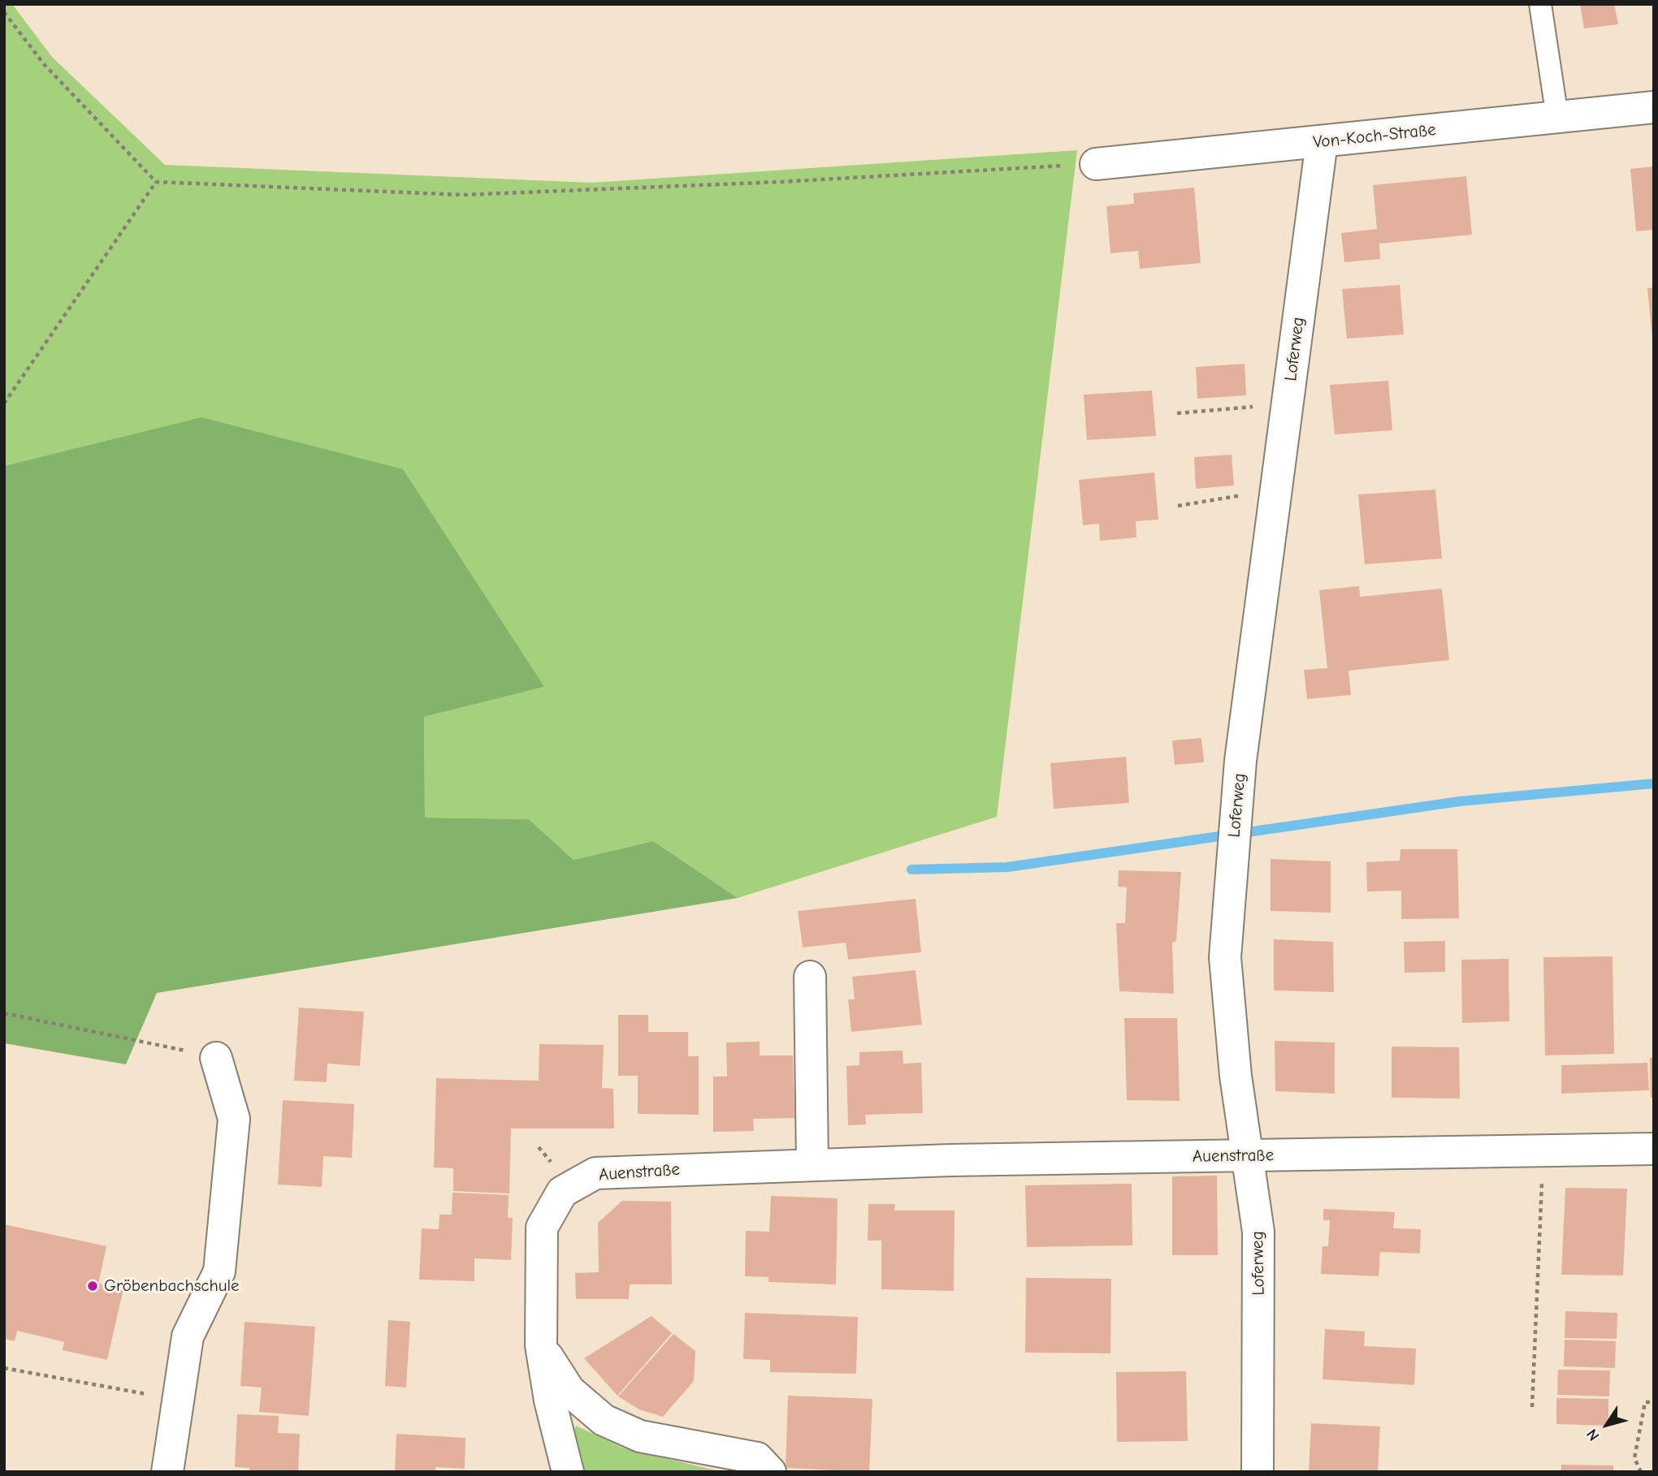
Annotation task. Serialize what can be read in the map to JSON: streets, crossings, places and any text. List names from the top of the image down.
{
  "streets": {
    "street": ["Von-Koch-Straße", "Loferweg", "Auenstraße"]
  },
  "crossings": [
    ["Von-Koch-Straße", "Loferweg"],
    ["Loferweg", "Auenstraße"]
  ],
  "places": ["Gröbenbachschule"],
  "north": "bottom left"
}
